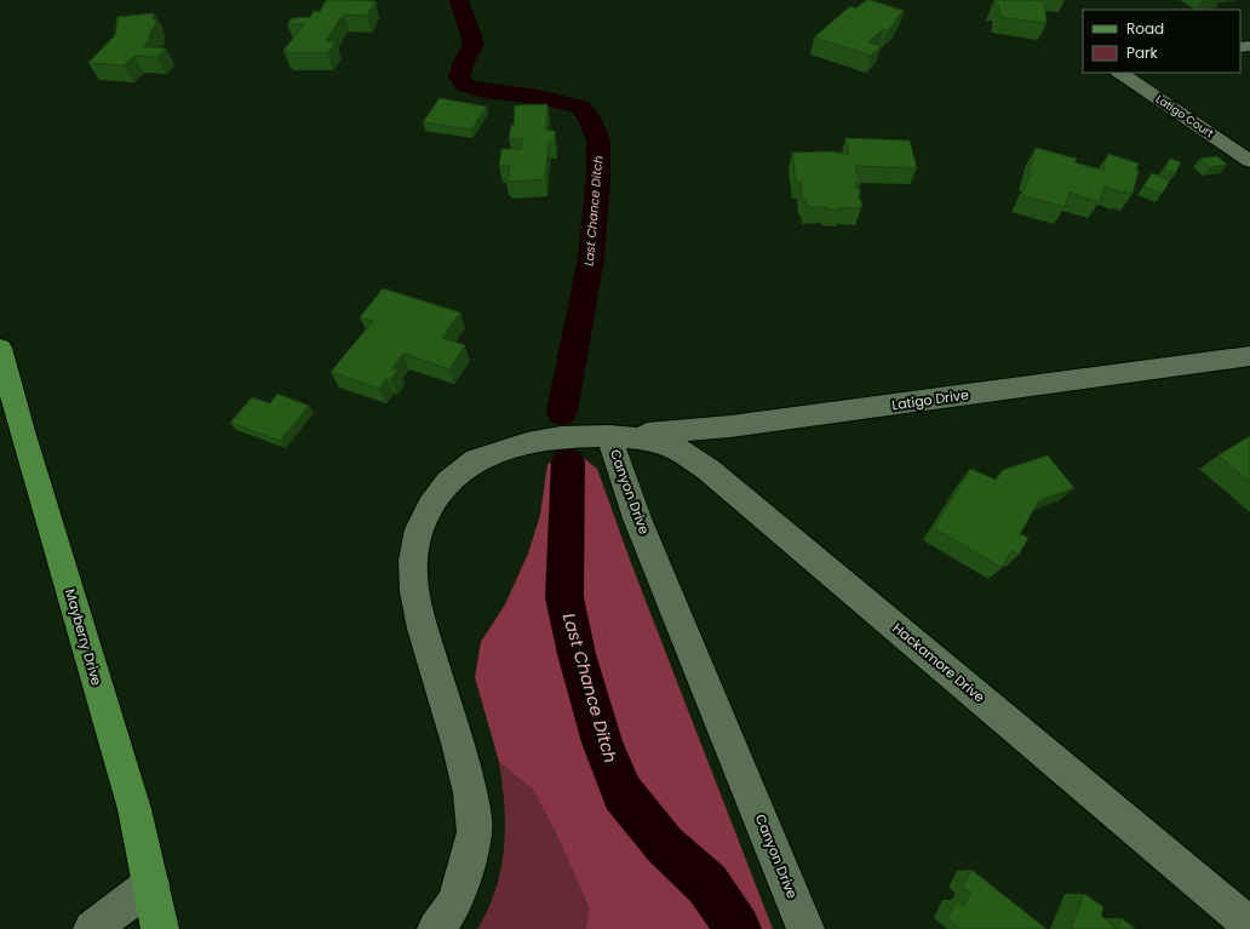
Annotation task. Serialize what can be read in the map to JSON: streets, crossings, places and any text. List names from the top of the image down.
{
  "streets": {
    "main road": ["Mayberry Drive"],
    "street": [
      "Latigo Court",
      "Latigo Drive",
      "Canyon Drive",
      "Hackamore Drive"
    ]
  },
  "crossings": [
    ["Latigo Drive", "Canyon Drive"],
    ["Latigo Drive", "Hackamore Drive"],
    ["Canyon Drive", "Hackamore Drive"]
  ],
  "water": ["Last Chance Ditch"],
  "legend": ["Road", "Park"]
}
